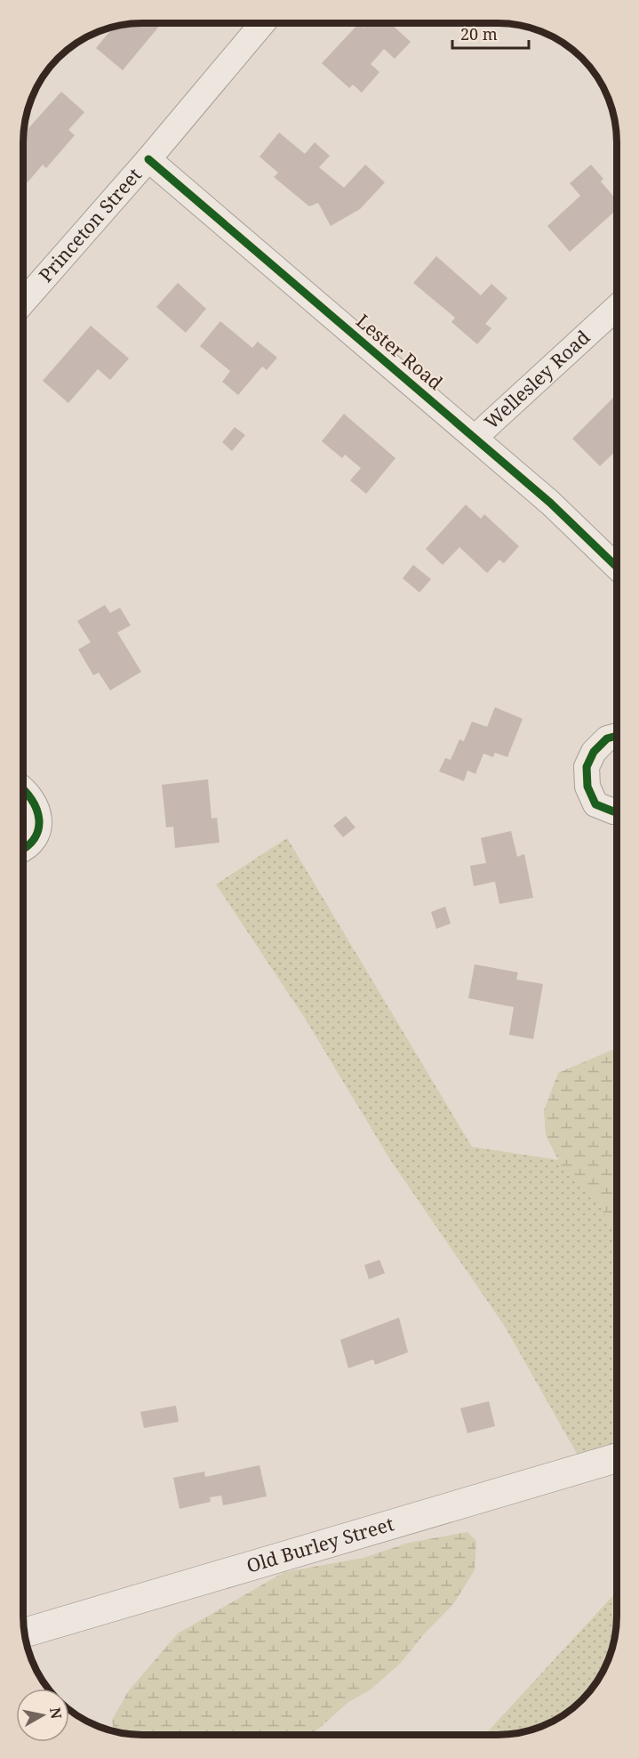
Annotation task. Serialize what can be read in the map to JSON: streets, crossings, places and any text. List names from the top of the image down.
{
  "streets": {
    "main road": ["Old Burley Street"],
    "street": ["Princeton Street", "Lester Road", "Wellesley Road"]
  },
  "crossings": [
    ["Princeton Street", "Lester Road"],
    ["Lester Road", "Wellesley Road"]
  ],
  "scale_bar": "20 m",
  "north": "right"
}
